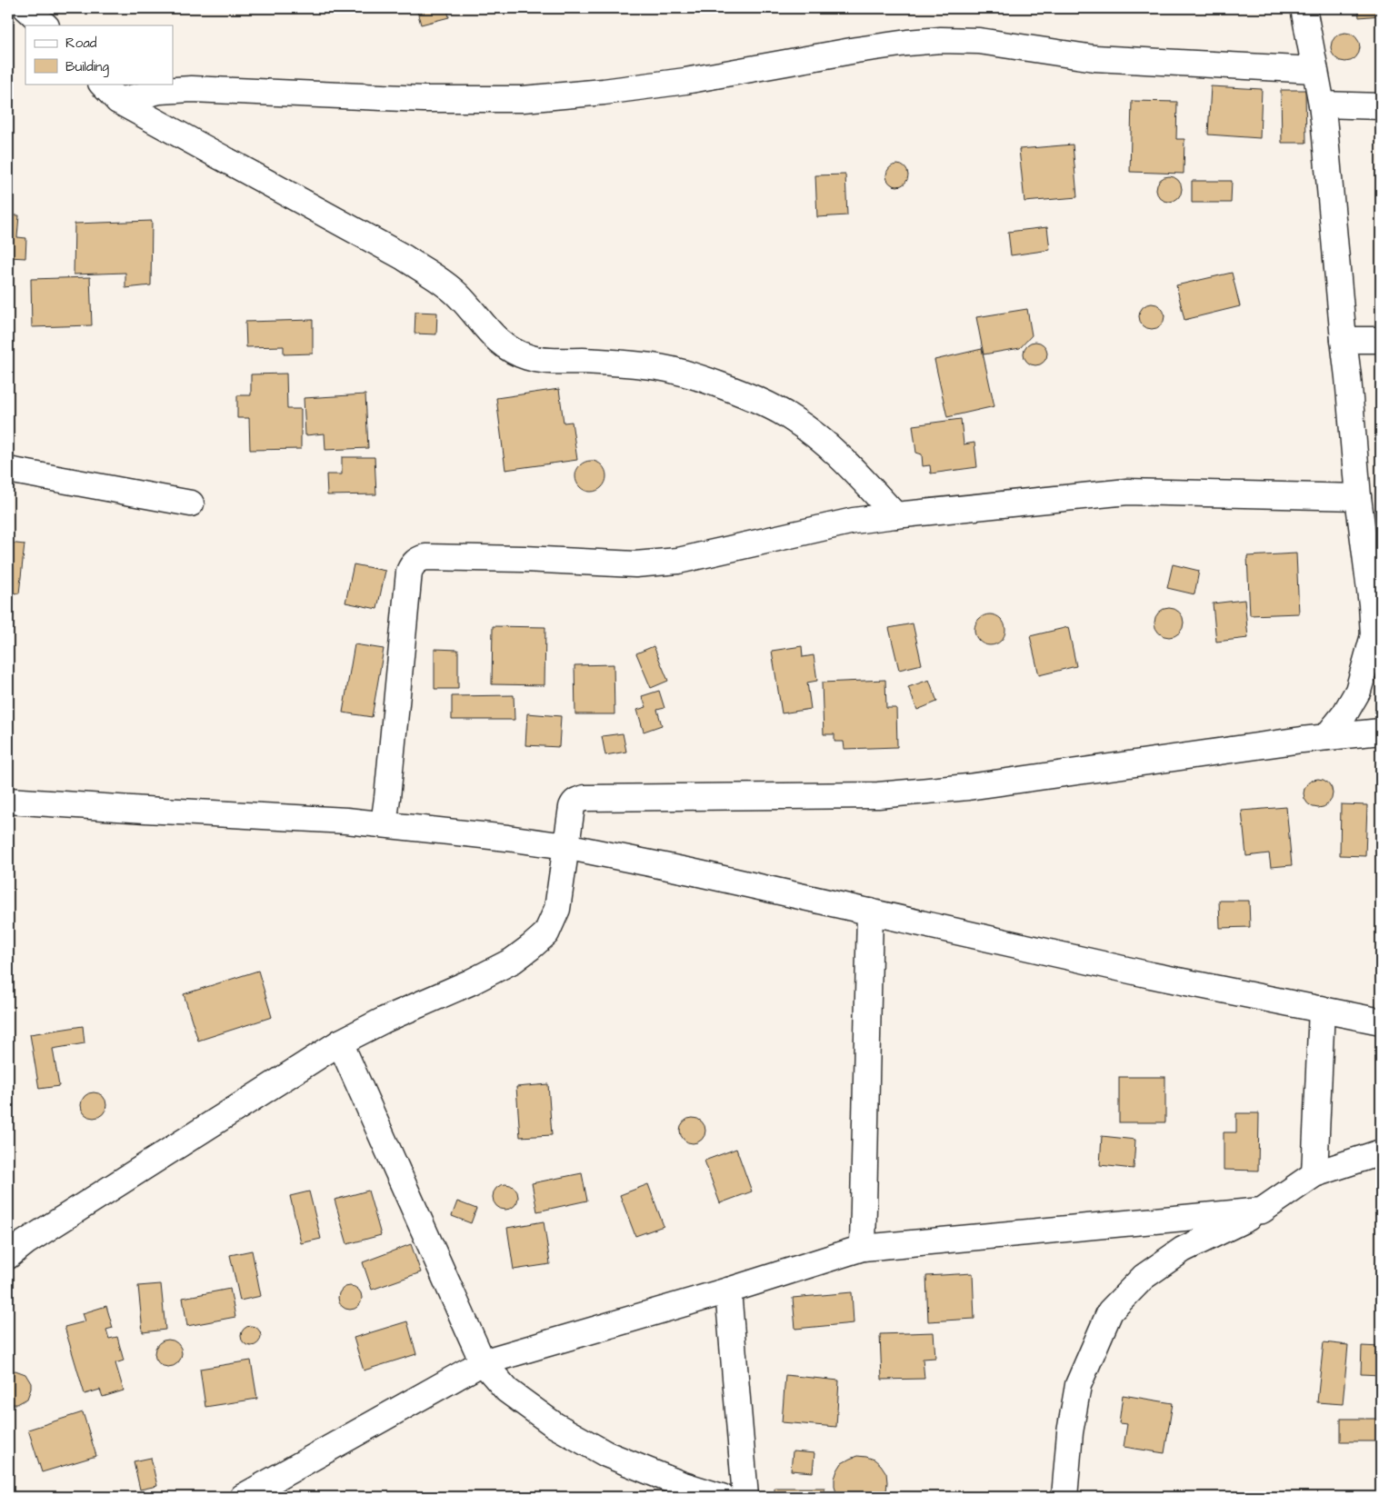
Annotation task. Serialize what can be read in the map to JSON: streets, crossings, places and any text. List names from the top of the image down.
{
  "legend": ["Road", "Building"]
}
